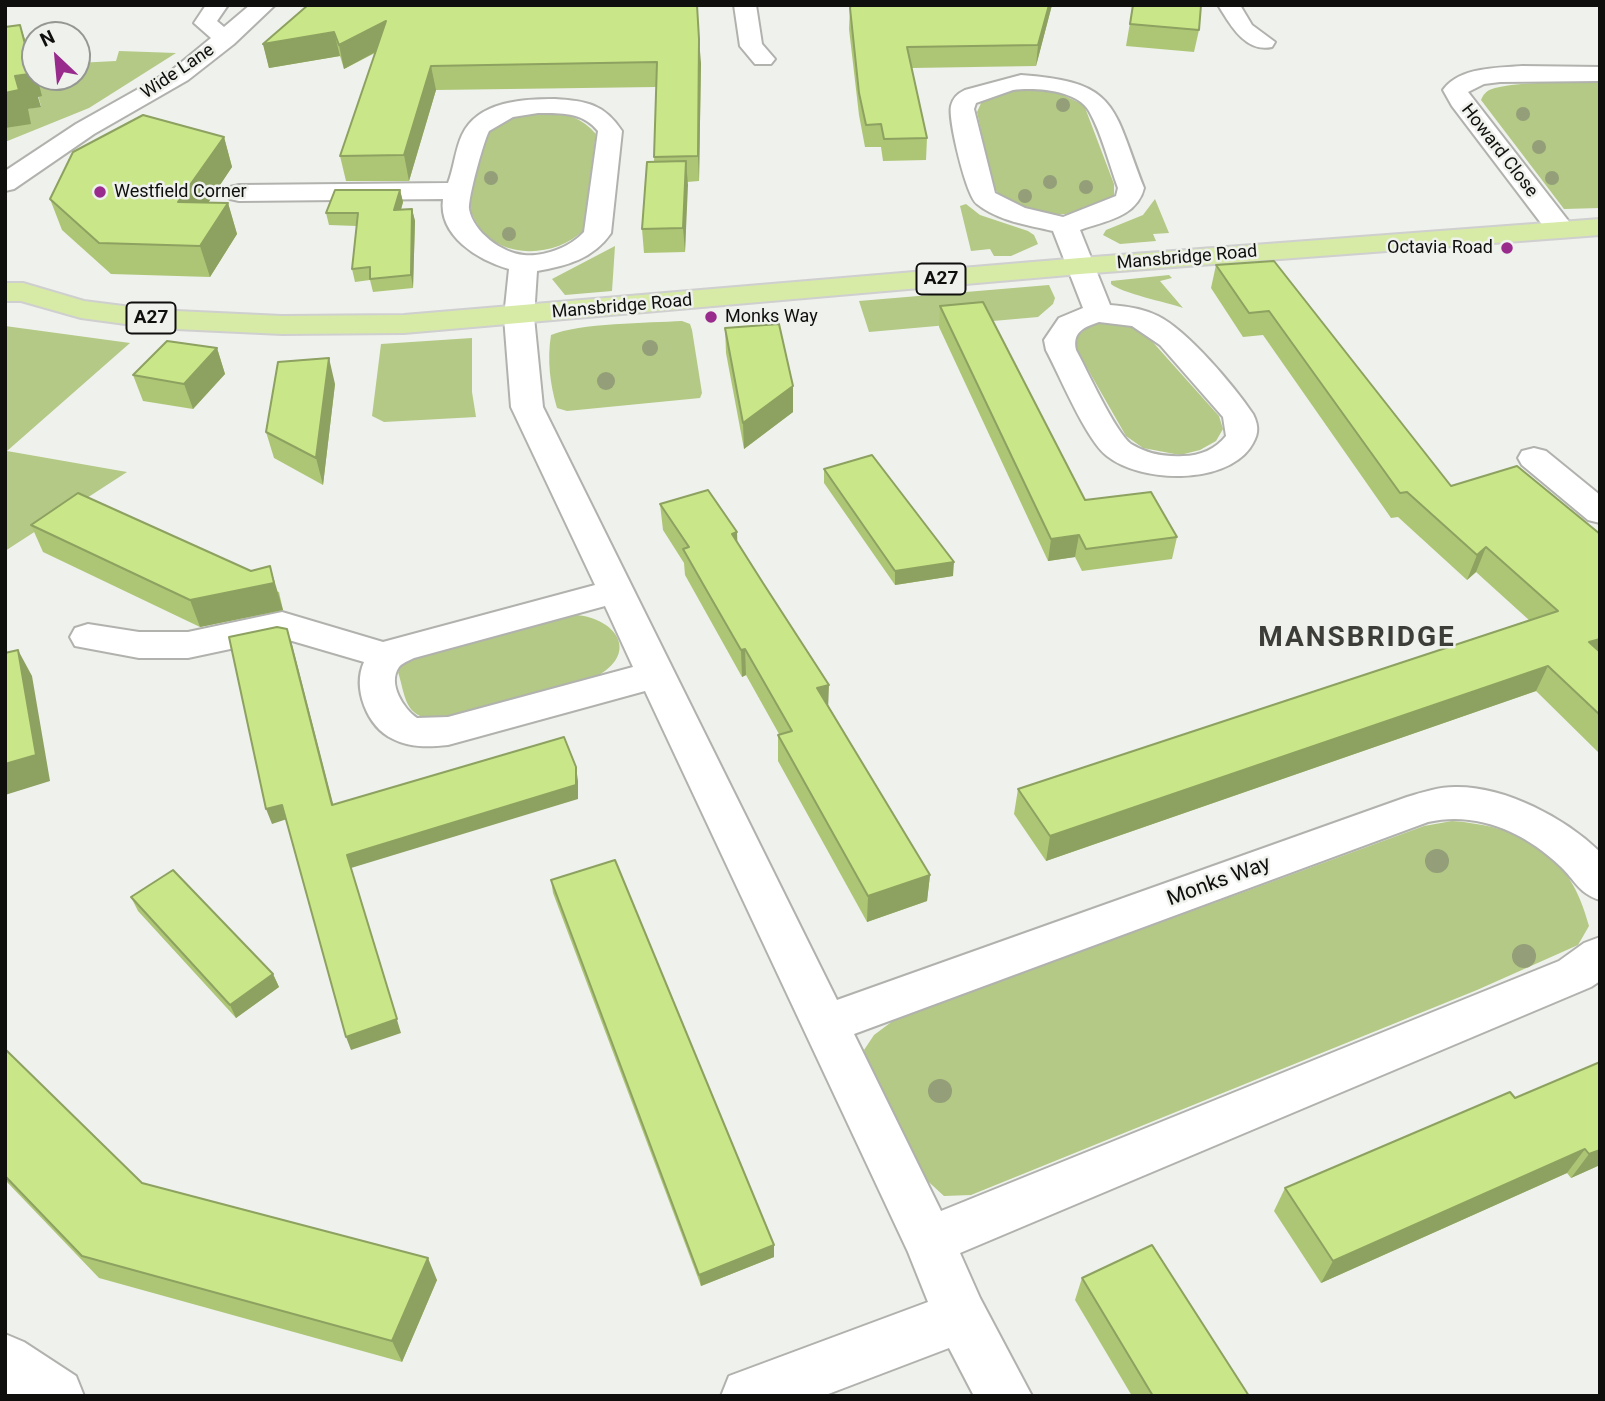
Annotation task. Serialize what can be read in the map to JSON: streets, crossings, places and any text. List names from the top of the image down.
{
  "streets": {
    "main road": ["Mansbridge Road", "A27"],
    "street": ["Wide Lane", "Howard Close", "Monks Way"]
  },
  "crossings": [
    ["Howard Close", "Mansbridge Road"]
  ],
  "districts": ["MANSBRIDGE"],
  "places": ["Westfield Corner", "Octavia Road", "Monks Way"],
  "north": "top left"
}
